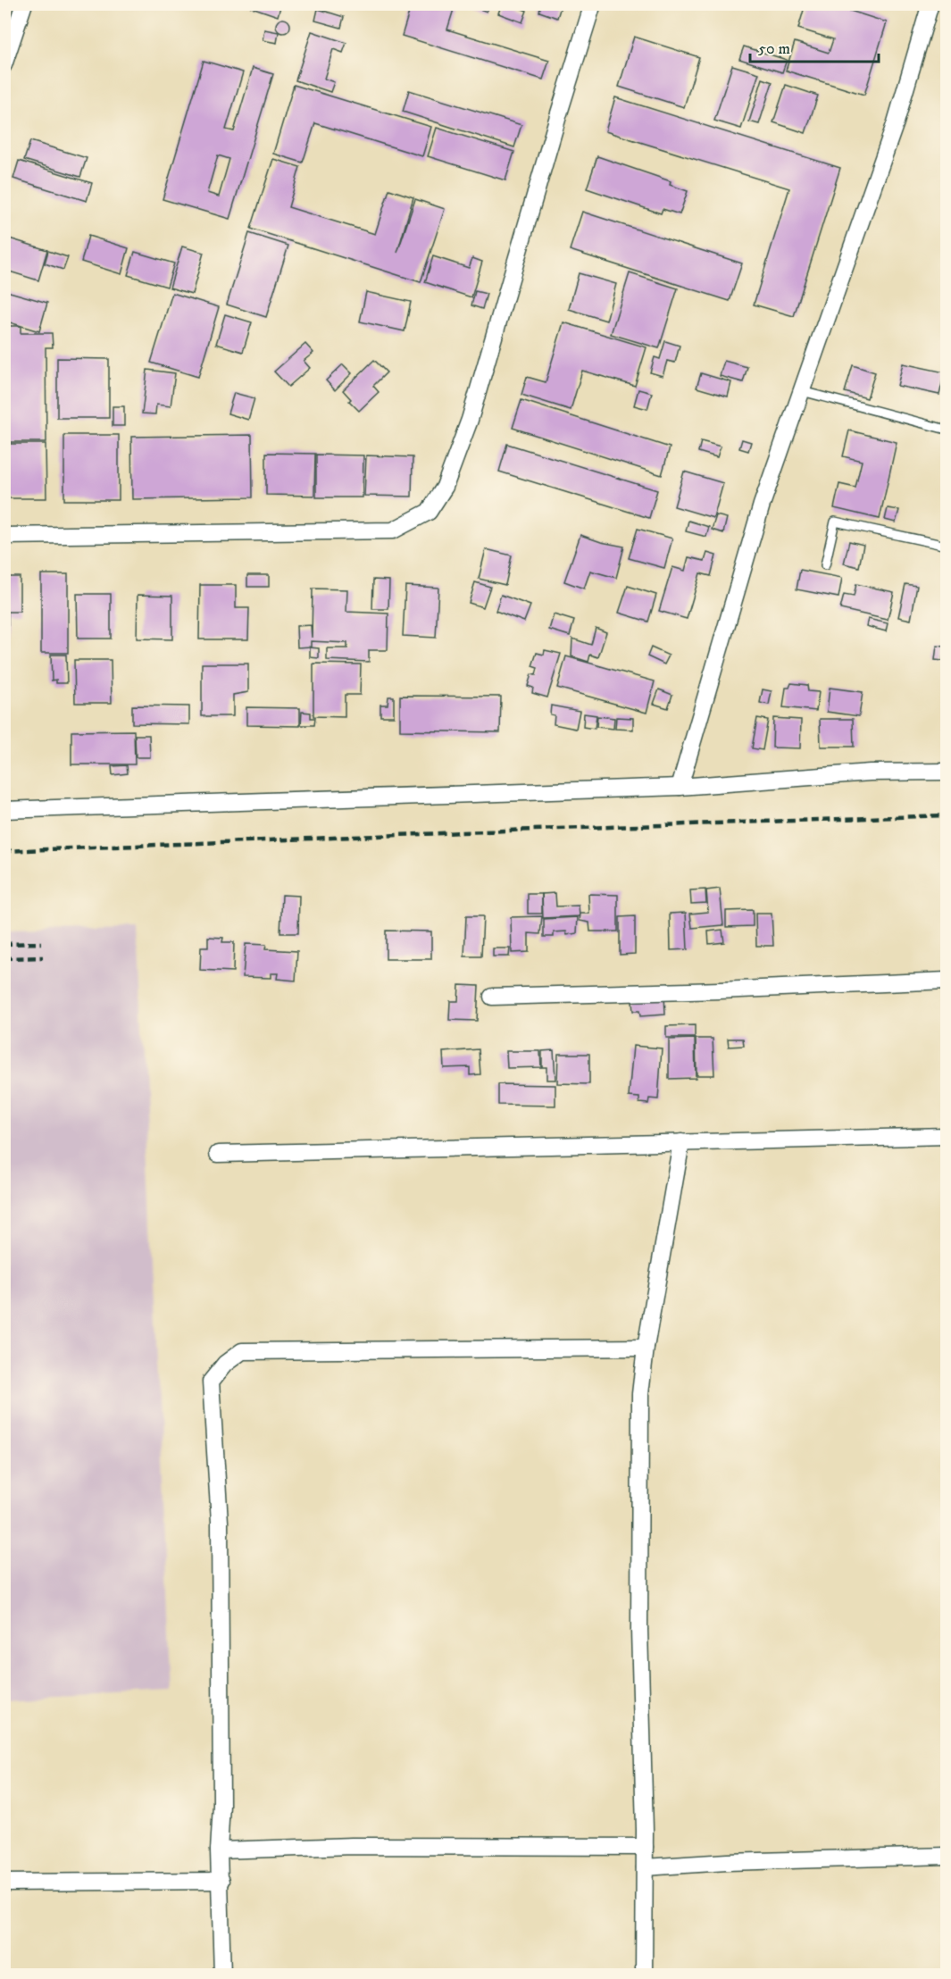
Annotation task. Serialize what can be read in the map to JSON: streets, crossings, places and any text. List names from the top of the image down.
{
  "scale_bar": "50 m"
}
